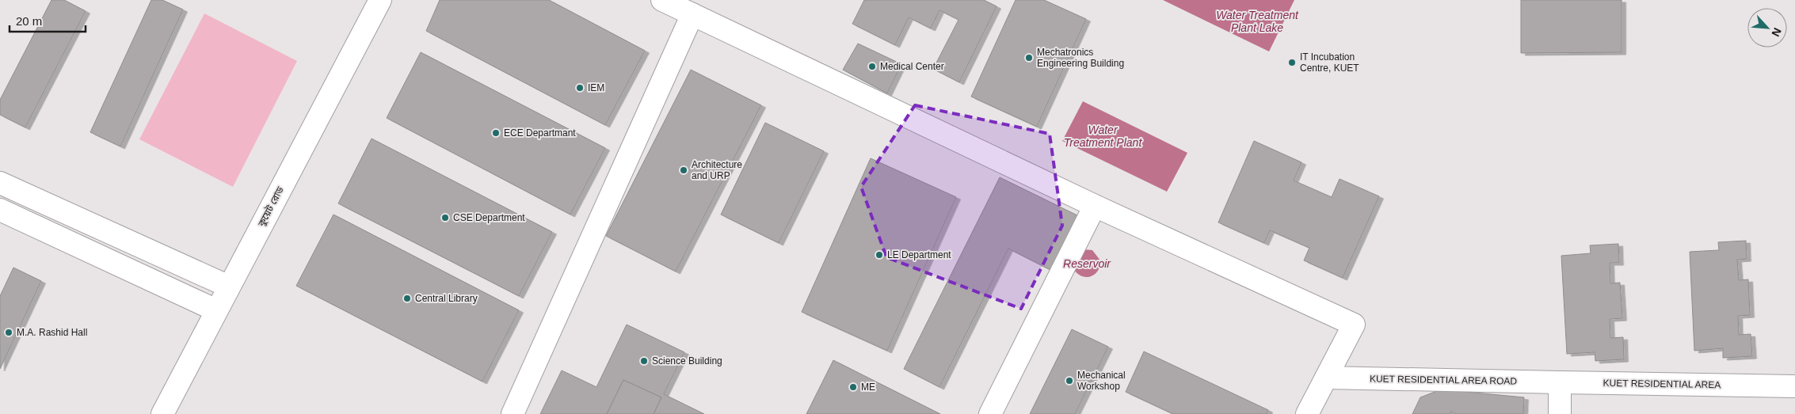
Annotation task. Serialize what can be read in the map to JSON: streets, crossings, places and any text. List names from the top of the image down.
{
  "streets": {
    "street": ["কুয়েট রোড", "KUET RESIDENTIAL AREA ROAD", "KUET RESIDENTIAL AREA"]
  },
  "crossings": [
    ["KUET RESIDENTIAL AREA ROAD", "KUET RESIDENTIAL AREA"]
  ],
  "water": ["Water Treatment Plant Lake", "Water Treatment Plant", "Reservoir"],
  "places": [
    "Mechatronics Engineering Building",
    "IT Incubation Centre, KUET",
    "Medical Center",
    "IEM",
    "ECE Departmant",
    "Architecture and URP",
    "CSE Department",
    "LE Department",
    "Central Library",
    "M.A. Rashid Hall",
    "Science Building",
    "Mechanical Workshop",
    "ME"
  ],
  "scale_bar": "20 m",
  "north": "bottom right"
}
